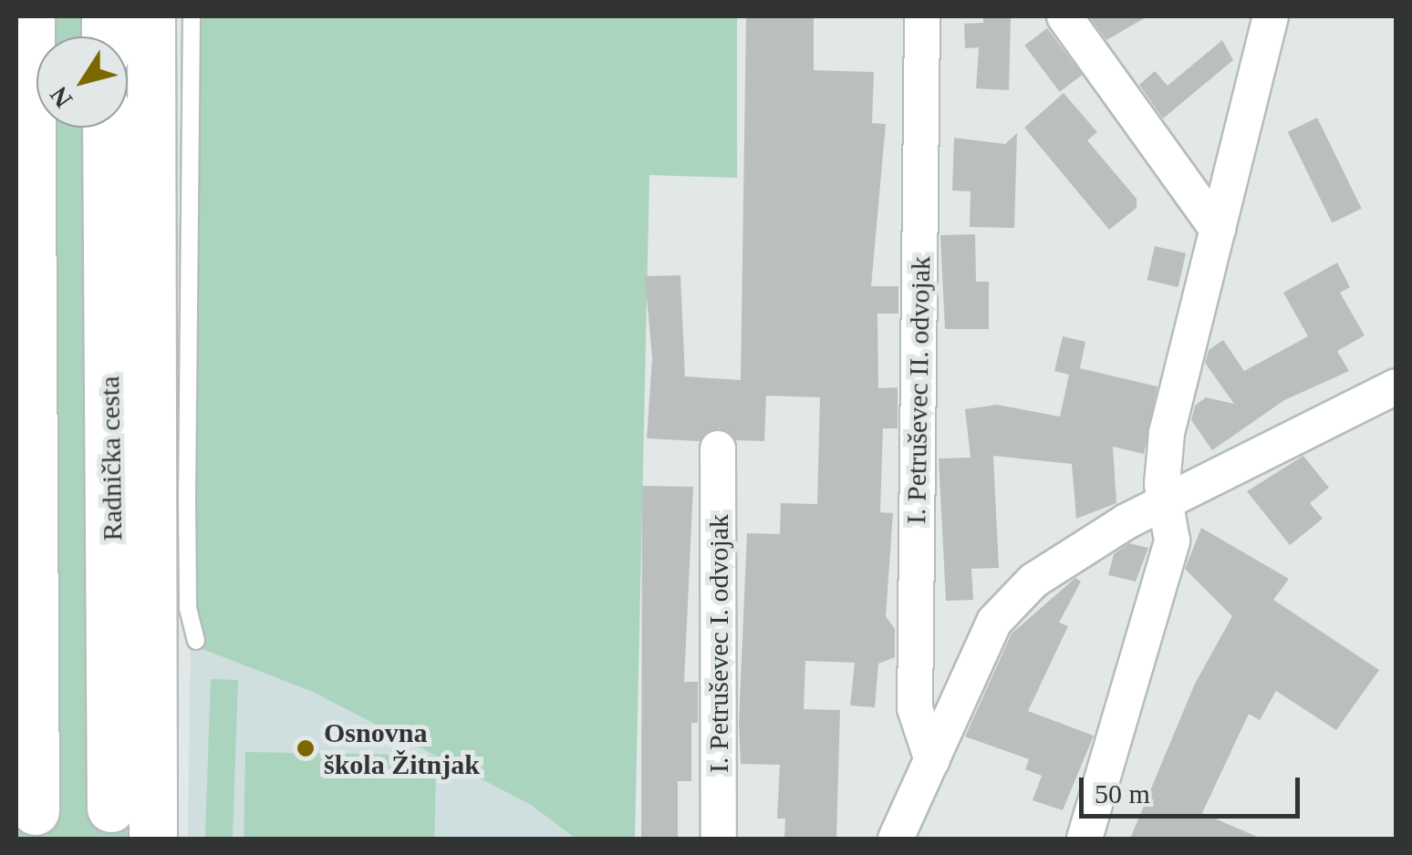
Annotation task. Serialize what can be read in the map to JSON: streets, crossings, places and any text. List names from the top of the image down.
{
  "streets": {
    "main road": ["Radnička cesta"],
    "street": ["I. Petruševec II. odvojak", "I. Petruševec I. odvojak"]
  },
  "places": ["Osnovna škola Žitnjak"],
  "scale_bar": "50 m",
  "north": "bottom left"
}
